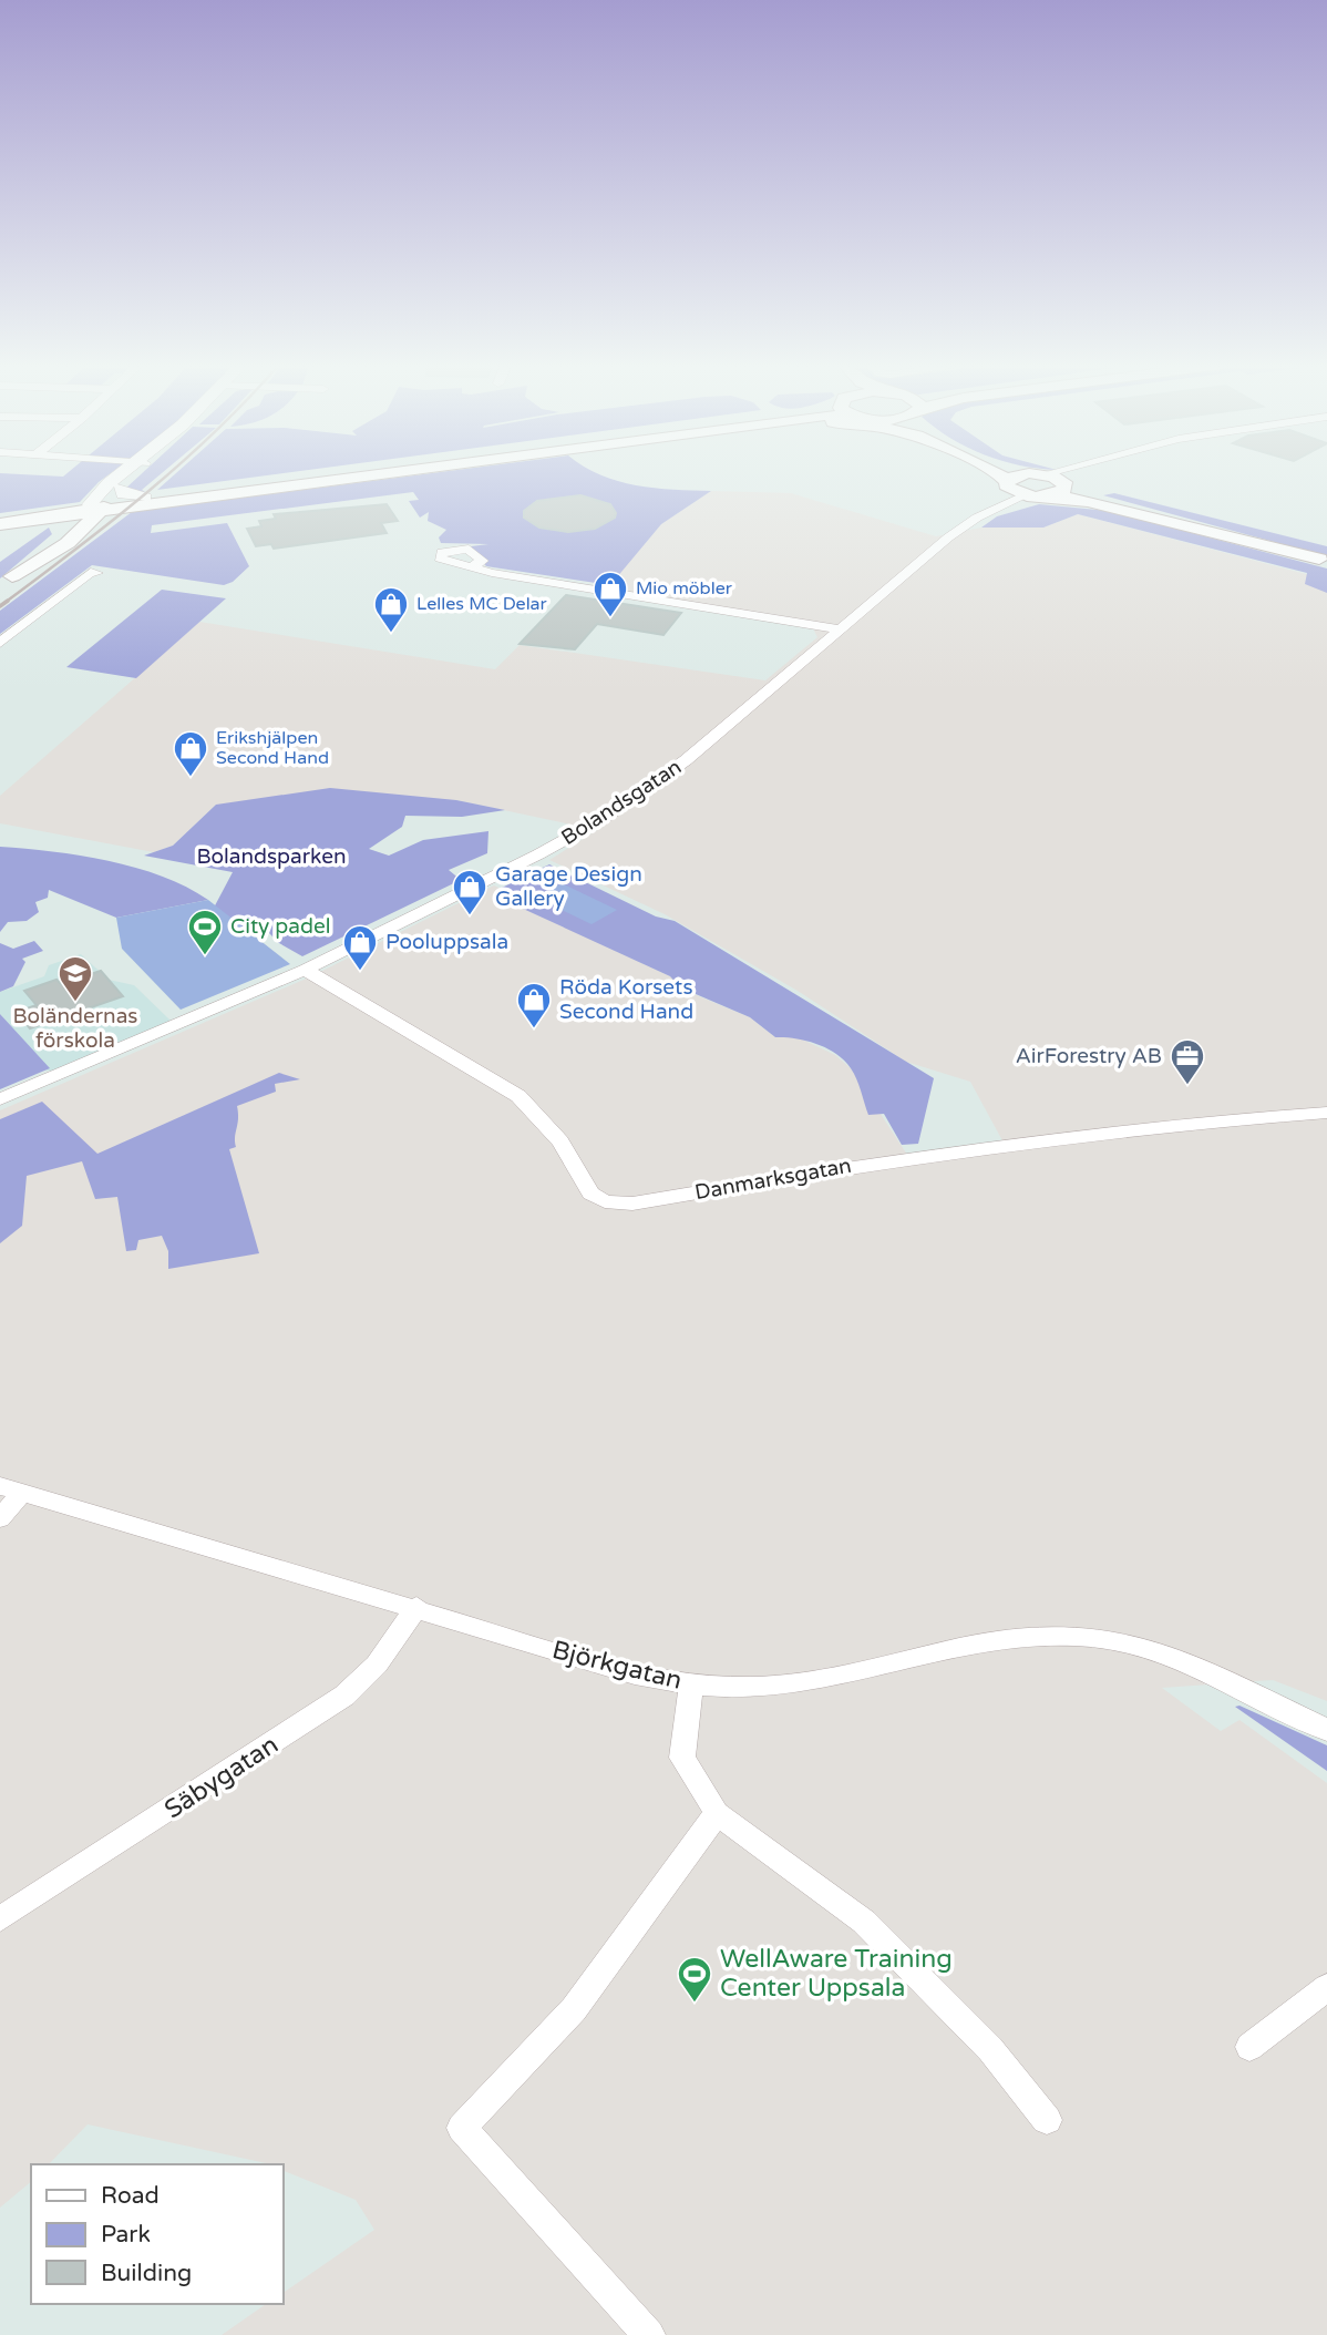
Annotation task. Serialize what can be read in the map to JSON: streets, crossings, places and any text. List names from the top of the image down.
{
  "streets": {
    "street": [
      "Bolandsgatan",
      "Danmarksgatan",
      "Björkgatan",
      "Säbygatan"
    ]
  },
  "crossings": [
    ["Bolandsgatan", "Danmarksgatan"],
    ["Björkgatan", "Säbygatan"]
  ],
  "parks": ["Bolandsparken"],
  "places": {
    "shop": [
      "Mio möbler",
      "Lelles MC Delar",
      "Erikshjälpen Second Hand",
      "Garage Design Gallery",
      "Pooluppsala",
      "Röda Korsets Second Hand"
    ],
    "sports": ["City padel", "WellAware Training Center Uppsala"],
    "school or university": ["Boländernas förskola"],
    "office": ["AirForestry AB"]
  },
  "legend": ["Road", "Park", "Building"]
}
